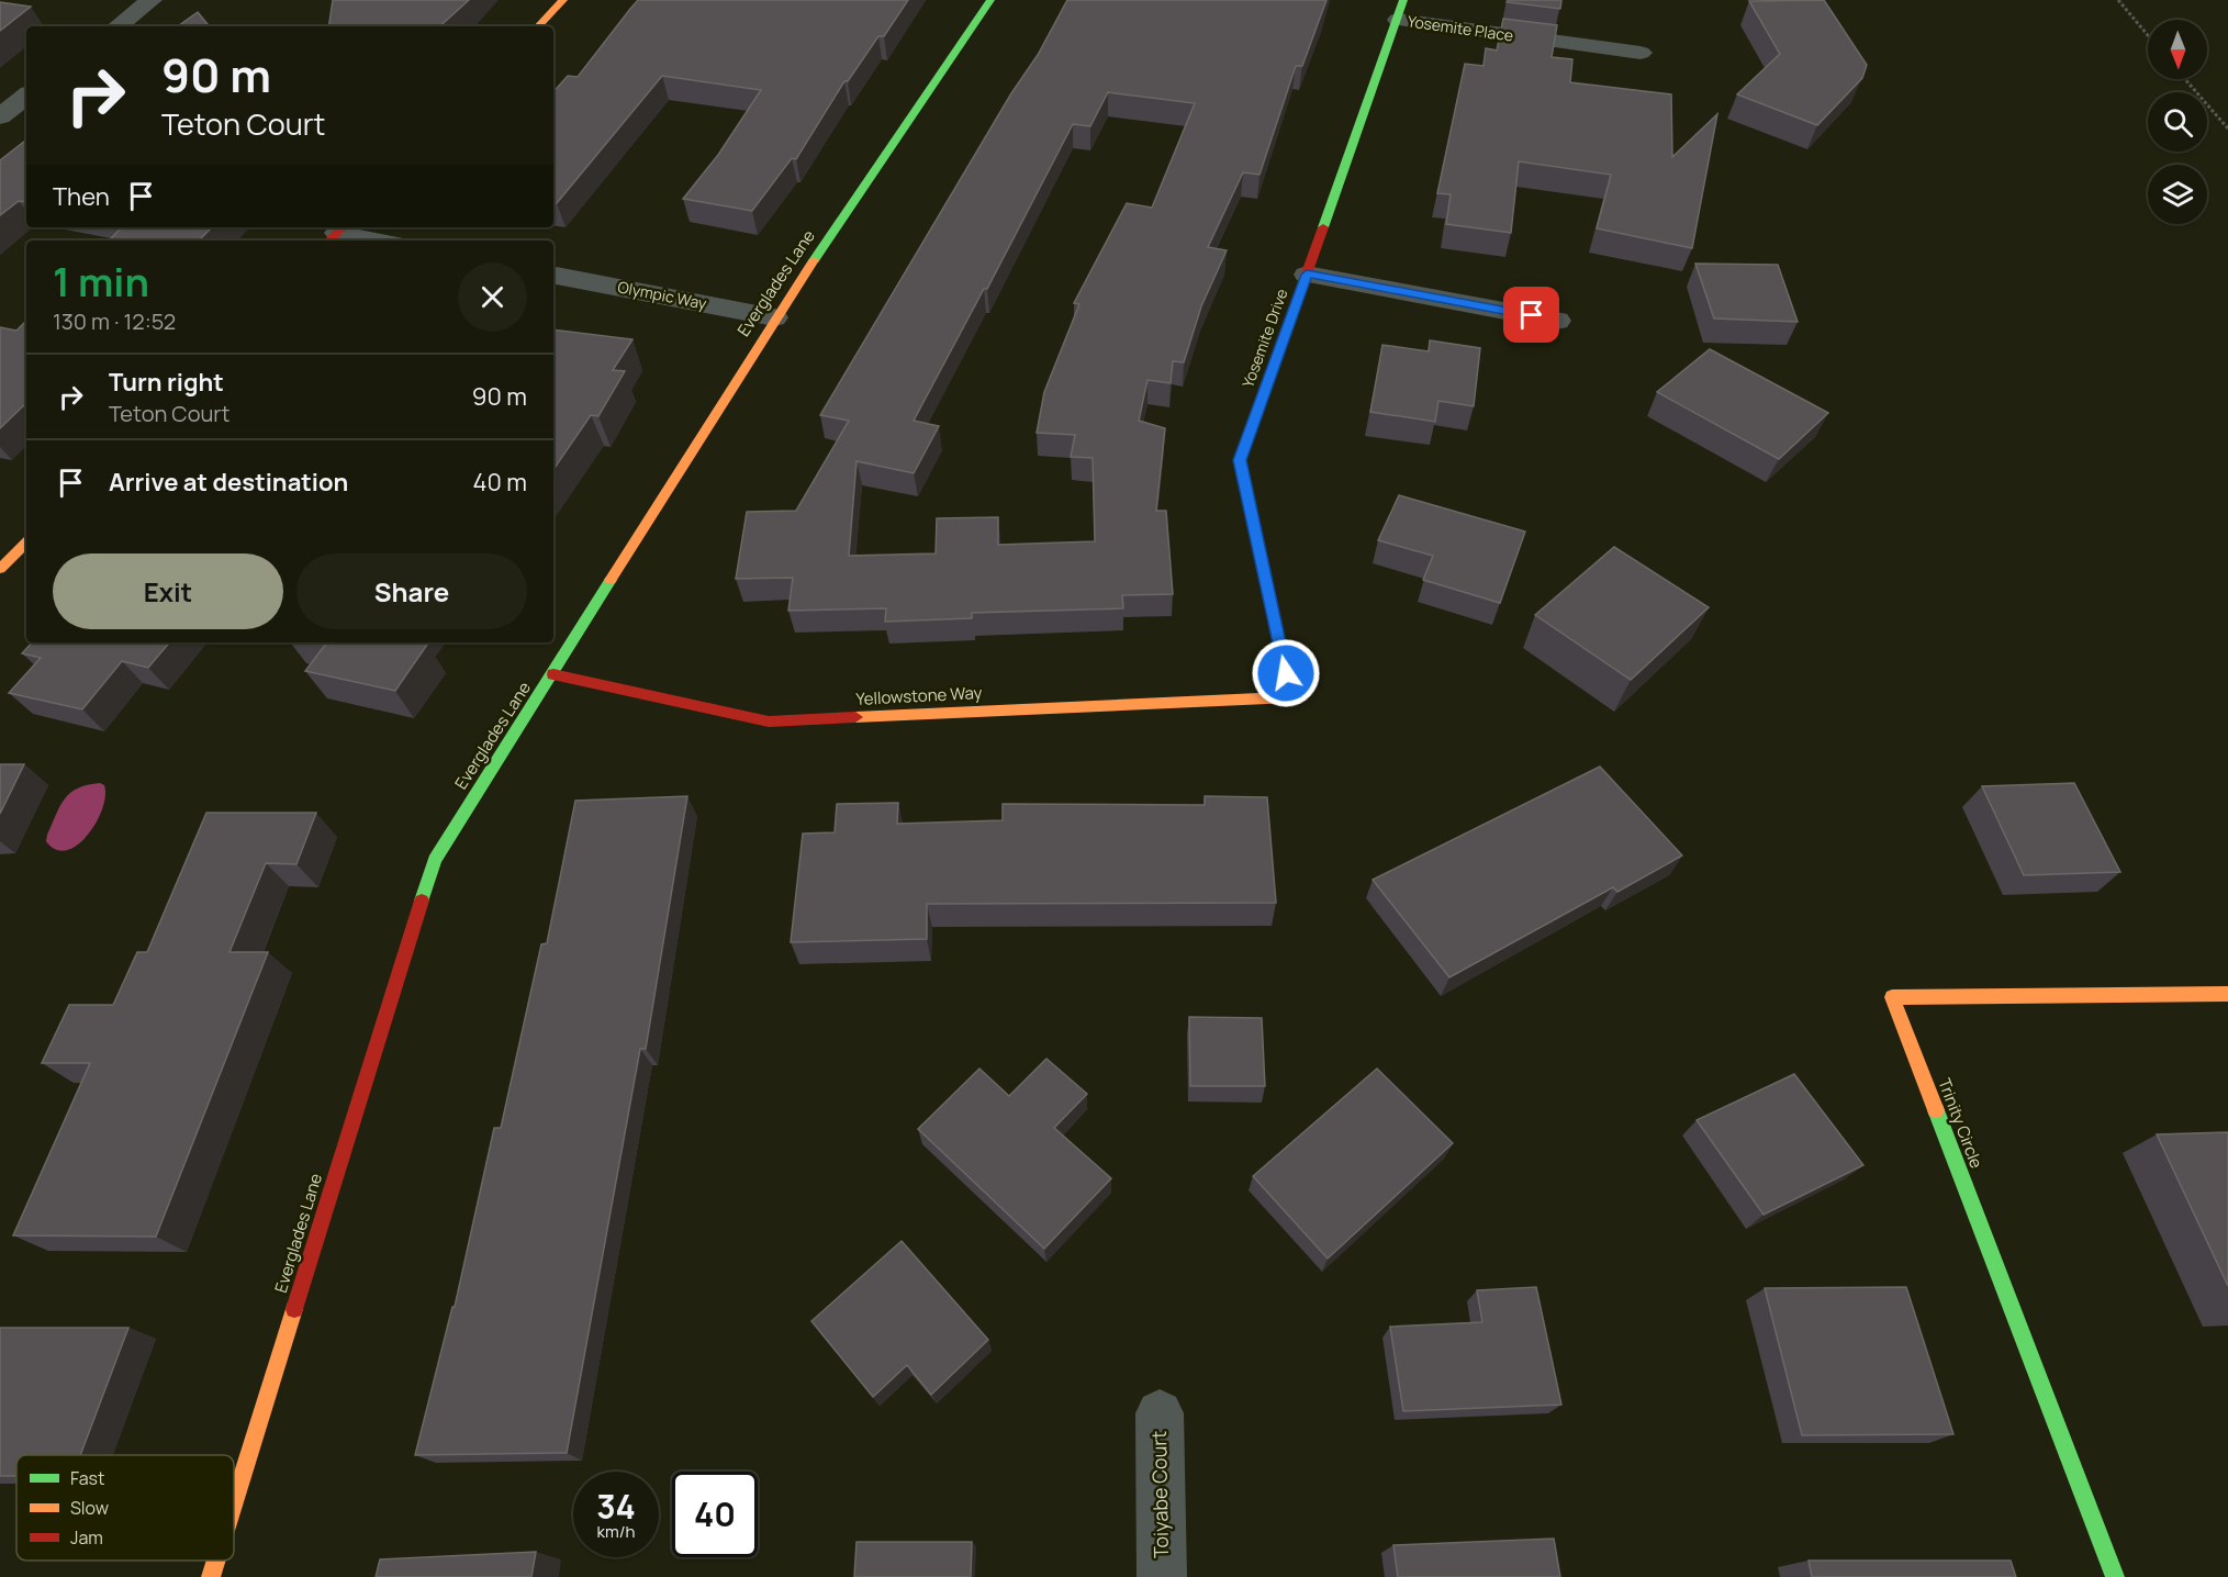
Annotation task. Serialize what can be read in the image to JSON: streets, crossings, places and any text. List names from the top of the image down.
{
  "streets": {
    "street": [
      "Yosemite Place",
      "Everglades Lane",
      "Olympic Way",
      "Yosemite Drive",
      "Yellowstone Way",
      "Trinity Circle",
      "Toiyabe Court"
    ]
  },
  "crossings": [
    ["Yosemite Place", "Yosemite Drive"],
    ["Everglades Lane", "Olympic Way"],
    ["Everglades Lane", "Yellowstone Way"],
    ["Yosemite Drive", "Yellowstone Way"]
  ],
  "legend": ["Fast", "Slow", "Jam"],
  "north": "bottom",
  "page": {
    "turn": ["90 m", "Teton Court"],
    "then": "Then",
    "heading": ["1 min", "130 m · 12:52"],
    "list": [
      {
        "name": "Turn right",
        "note": "Teton Court",
        "value": "90 m"
      },
      {
        "name": "Arrive at destination",
        "value": "40 m"
      }
    ],
    "buttons": ["Exit", "Share"],
    "speed": "34 km/h",
    "limit": "40"
  }
}
